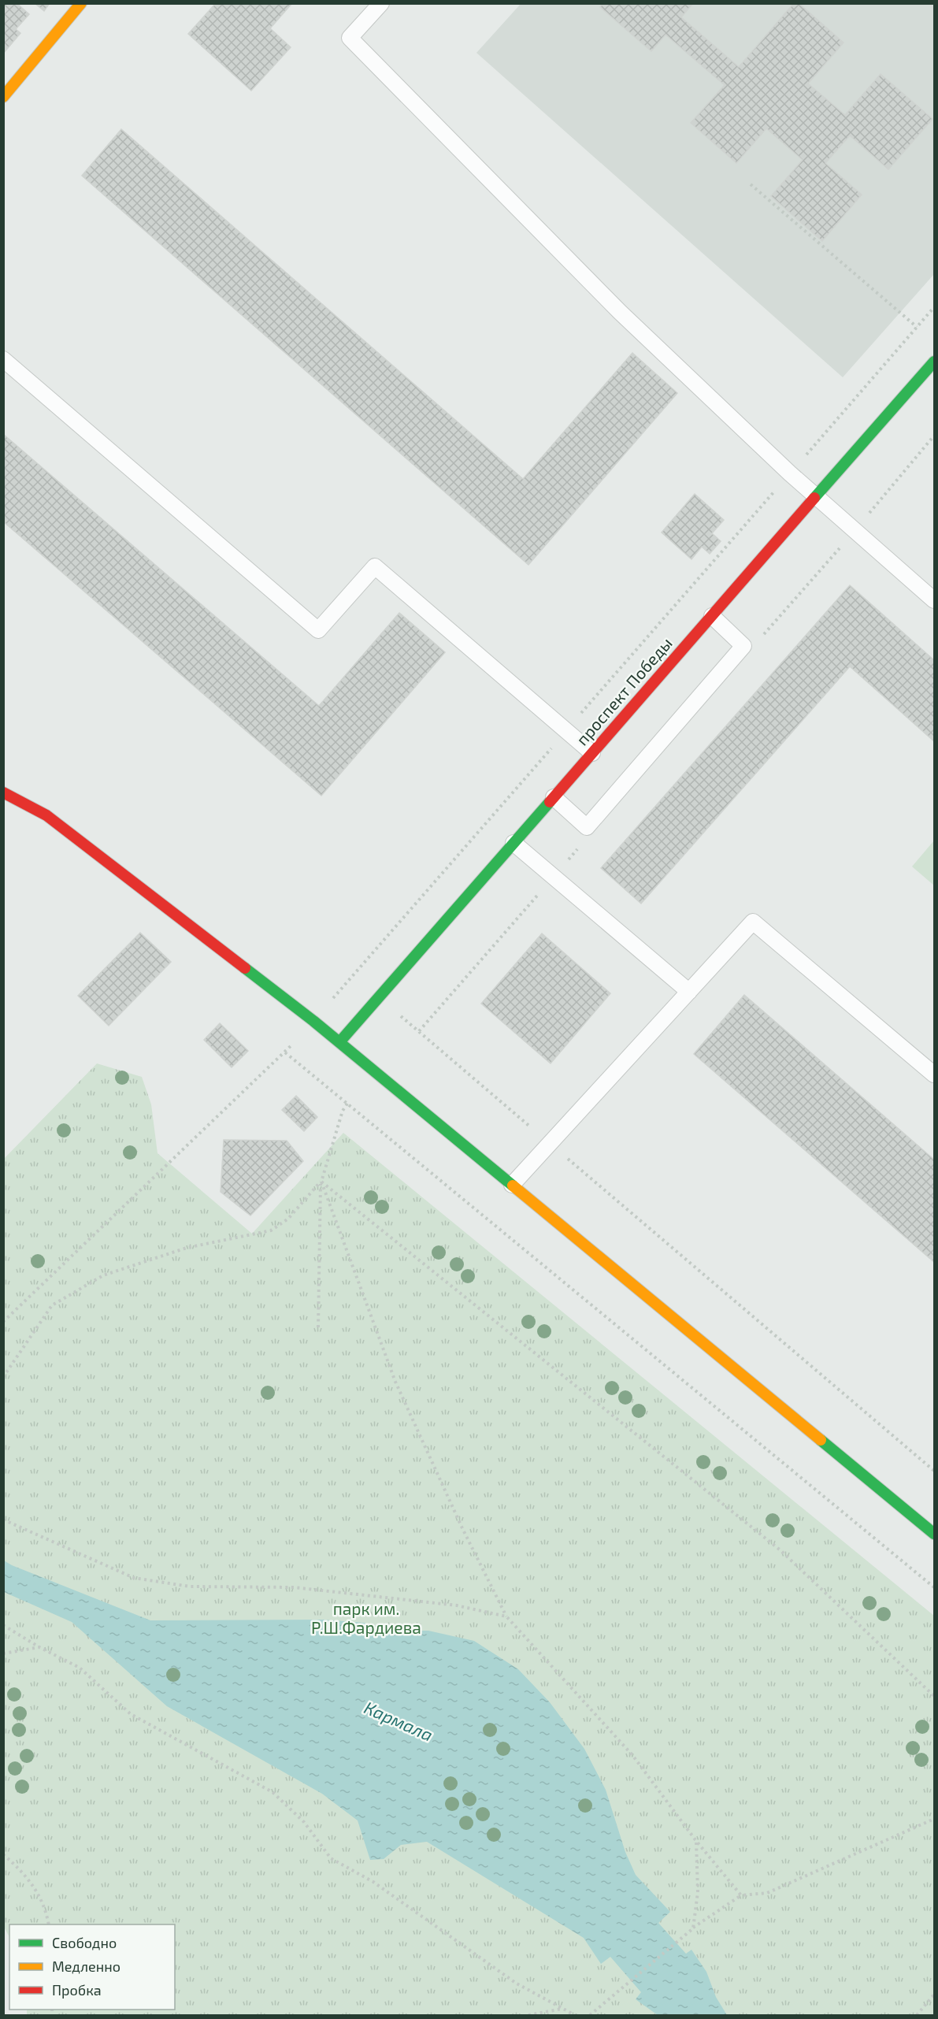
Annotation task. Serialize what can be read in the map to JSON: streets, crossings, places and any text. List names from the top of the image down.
{
  "streets": {
    "street": ["проспект Победы"]
  },
  "water": ["Кармала"],
  "parks": ["парк им. Р.Ш.Фардиева"],
  "legend": ["Свободно", "Медленно", "Пробка"]
}
